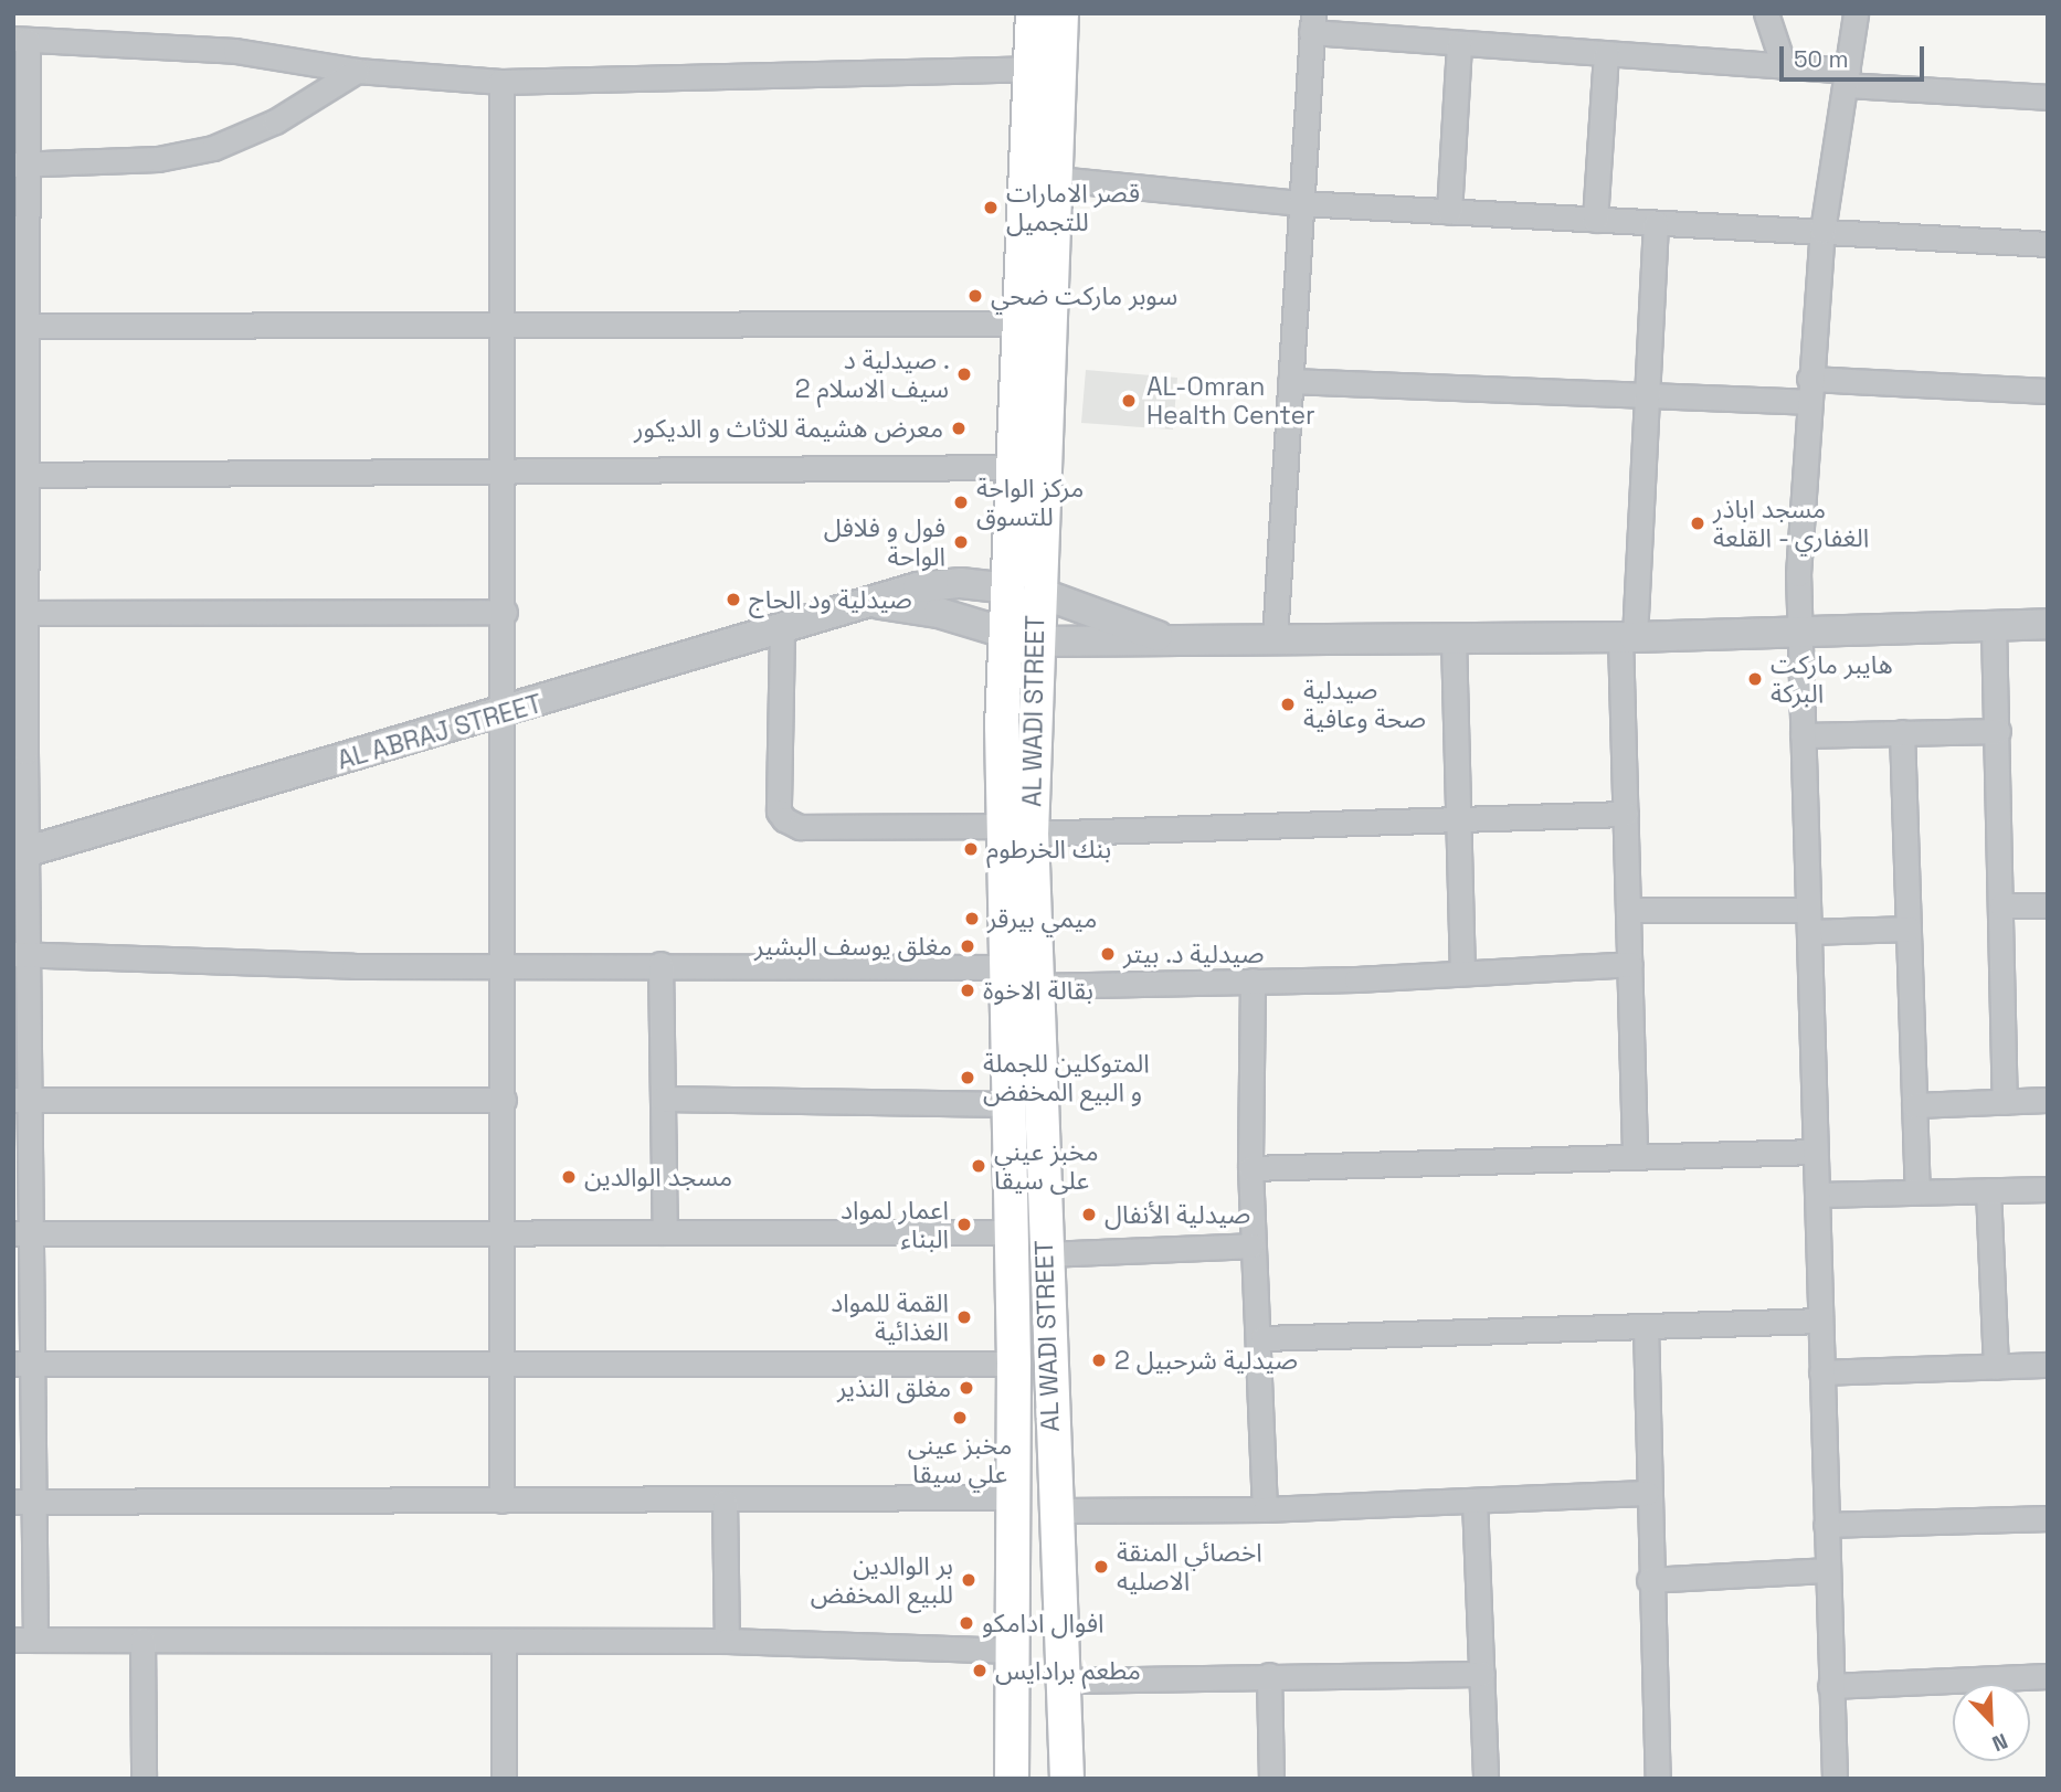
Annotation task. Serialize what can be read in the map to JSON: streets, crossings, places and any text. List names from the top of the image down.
{
  "streets": {
    "main road": ["AL WADI STREET"],
    "street": ["AL ABRAJ STREET"]
  },
  "crossings": [
    ["AL WADI STREET", "AL ABRAJ STREET"]
  ],
  "places": [
    "قصر الامارات للتجميل",
    "سوبر ماركت ضحي",
    "صيدلية د . سيف الاسلام 2",
    "AL-Omran Health Center",
    "معرض هشيمة للاثاث و الديكور",
    "مركز الواحة للتسوق",
    "مسجد اباذر الغفاري - القلعة",
    "فول و فلافل الواحة",
    "صيدلية ود الحاج",
    "هايبر ماركت البركة",
    "صيدلية صحة وعافية",
    "بنك الخرطوم",
    "ميمي بيرقر",
    "مغلق يوسف البشير",
    "صيدلية د. بيتر",
    "بقالة الاخوة",
    "المتوكلين للجملة و البيع المخفض",
    "مخبز عيني على سيقا",
    "مسجد الوالدين",
    "صيدلية الأنفال",
    "اعمار لمواد البناء",
    "القمة للمواد الغذائية",
    "صيدلية شرحبيل 2",
    "مغلق النذير",
    "مخبز عيني علي سيقا",
    "اخصائي المنقة الاصليه",
    "بر الوالدين للبيع المخفض",
    "افوال ادامكو",
    "مطعم برادايس"
  ],
  "scale_bar": "50 m",
  "north": "bottom right"
}
